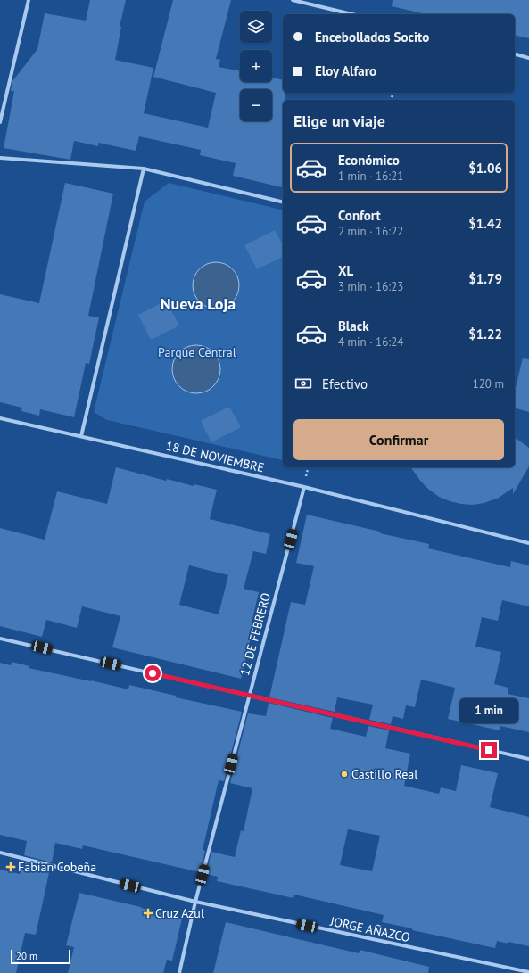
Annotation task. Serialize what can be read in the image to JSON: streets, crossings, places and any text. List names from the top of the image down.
{
  "streets": {
    "street": ["18 DE NOVIEMBRE", "12 DE FEBRERO", "JORGE AÑAZCO"]
  },
  "crossings": [
    ["18 DE NOVIEMBRE", "12 DE FEBRERO"],
    ["12 DE FEBRERO", "JORGE AÑAZCO"]
  ],
  "districts": ["Nueva Loja"],
  "parks": ["Parque Central"],
  "places": {
    "other": ["Castillo Real"],
    "health": ["Fabian Cobeña", "Cruz Azul"]
  },
  "scale_bar": "20 m",
  "page": {
    "map_buttons": ["+", "−"],
    "banner": ["Encebollados Socito", "Eloy Alfaro"],
    "heading": "Elige un viaje",
    "list": [
      {
        "name": "Económico",
        "note": "1 min · 16:21",
        "value": "$1.06"
      },
      {
        "name": "Confort",
        "note": "2 min · 16:22",
        "value": "$1.42"
      },
      {
        "name": "XL",
        "note": "3 min · 16:23",
        "value": "$1.79"
      },
      {
        "name": "Black",
        "note": "4 min · 16:24",
        "value": "$1.22"
      }
    ],
    "pay": ["Efectivo", "120 m"],
    "buttons": "Confirmar",
    "bubble": "1 min",
    "scale": "20 m"
  }
}
